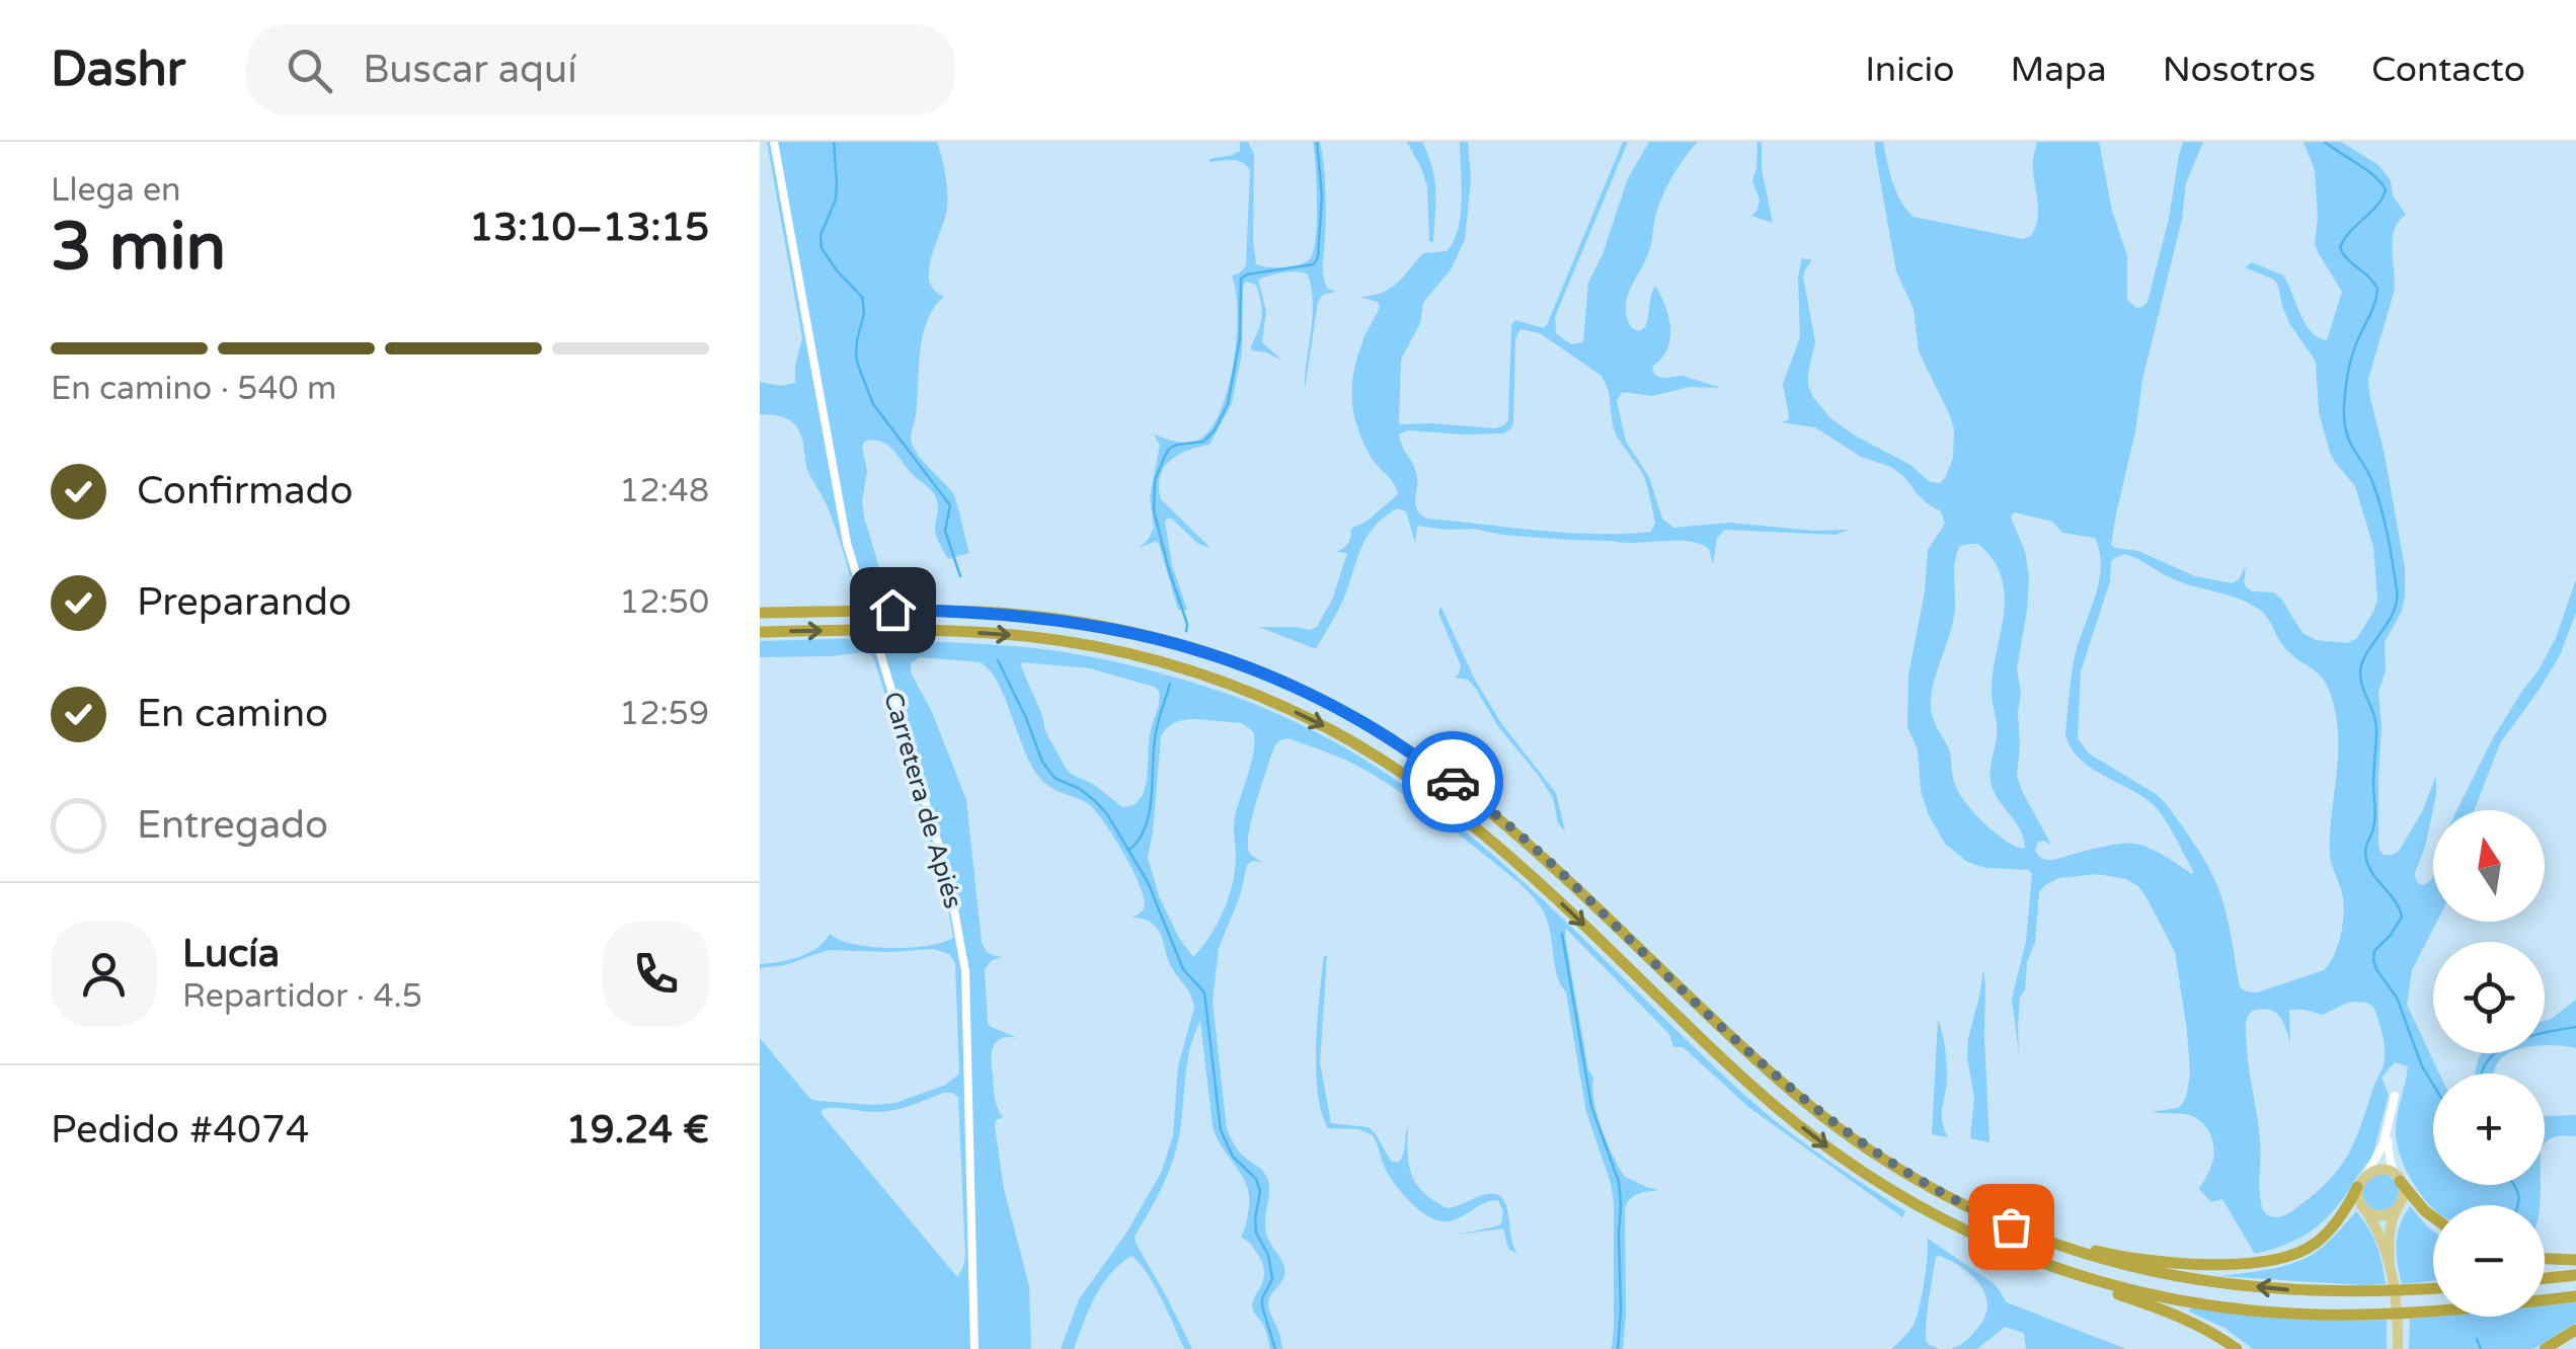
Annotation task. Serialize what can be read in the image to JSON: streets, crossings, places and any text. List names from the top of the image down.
{
  "streets": {
    "street": ["Carretera de Apiés"]
  },
  "north": "top",
  "page": {
    "header": "Dashr",
    "search": "Buscar aquí",
    "nav": [
      "Inicio",
      "Mapa",
      "Nosotros",
      "Contacto"
    ],
    "heading": ["3 min", "Llega en", "13:10–13:15"],
    "panel": [
      "Lucía",
      "Repartidor · 4.5",
      "Pedido #4074",
      "19.24 €"
    ],
    "bar": "En camino · 540 m",
    "list": [
      ["Confirmado", "12:48"],
      ["Preparando", "12:50"],
      ["En camino", "12:59"],
      "Entregado"
    ],
    "map_buttons": ["+", "−"]
  }
}
